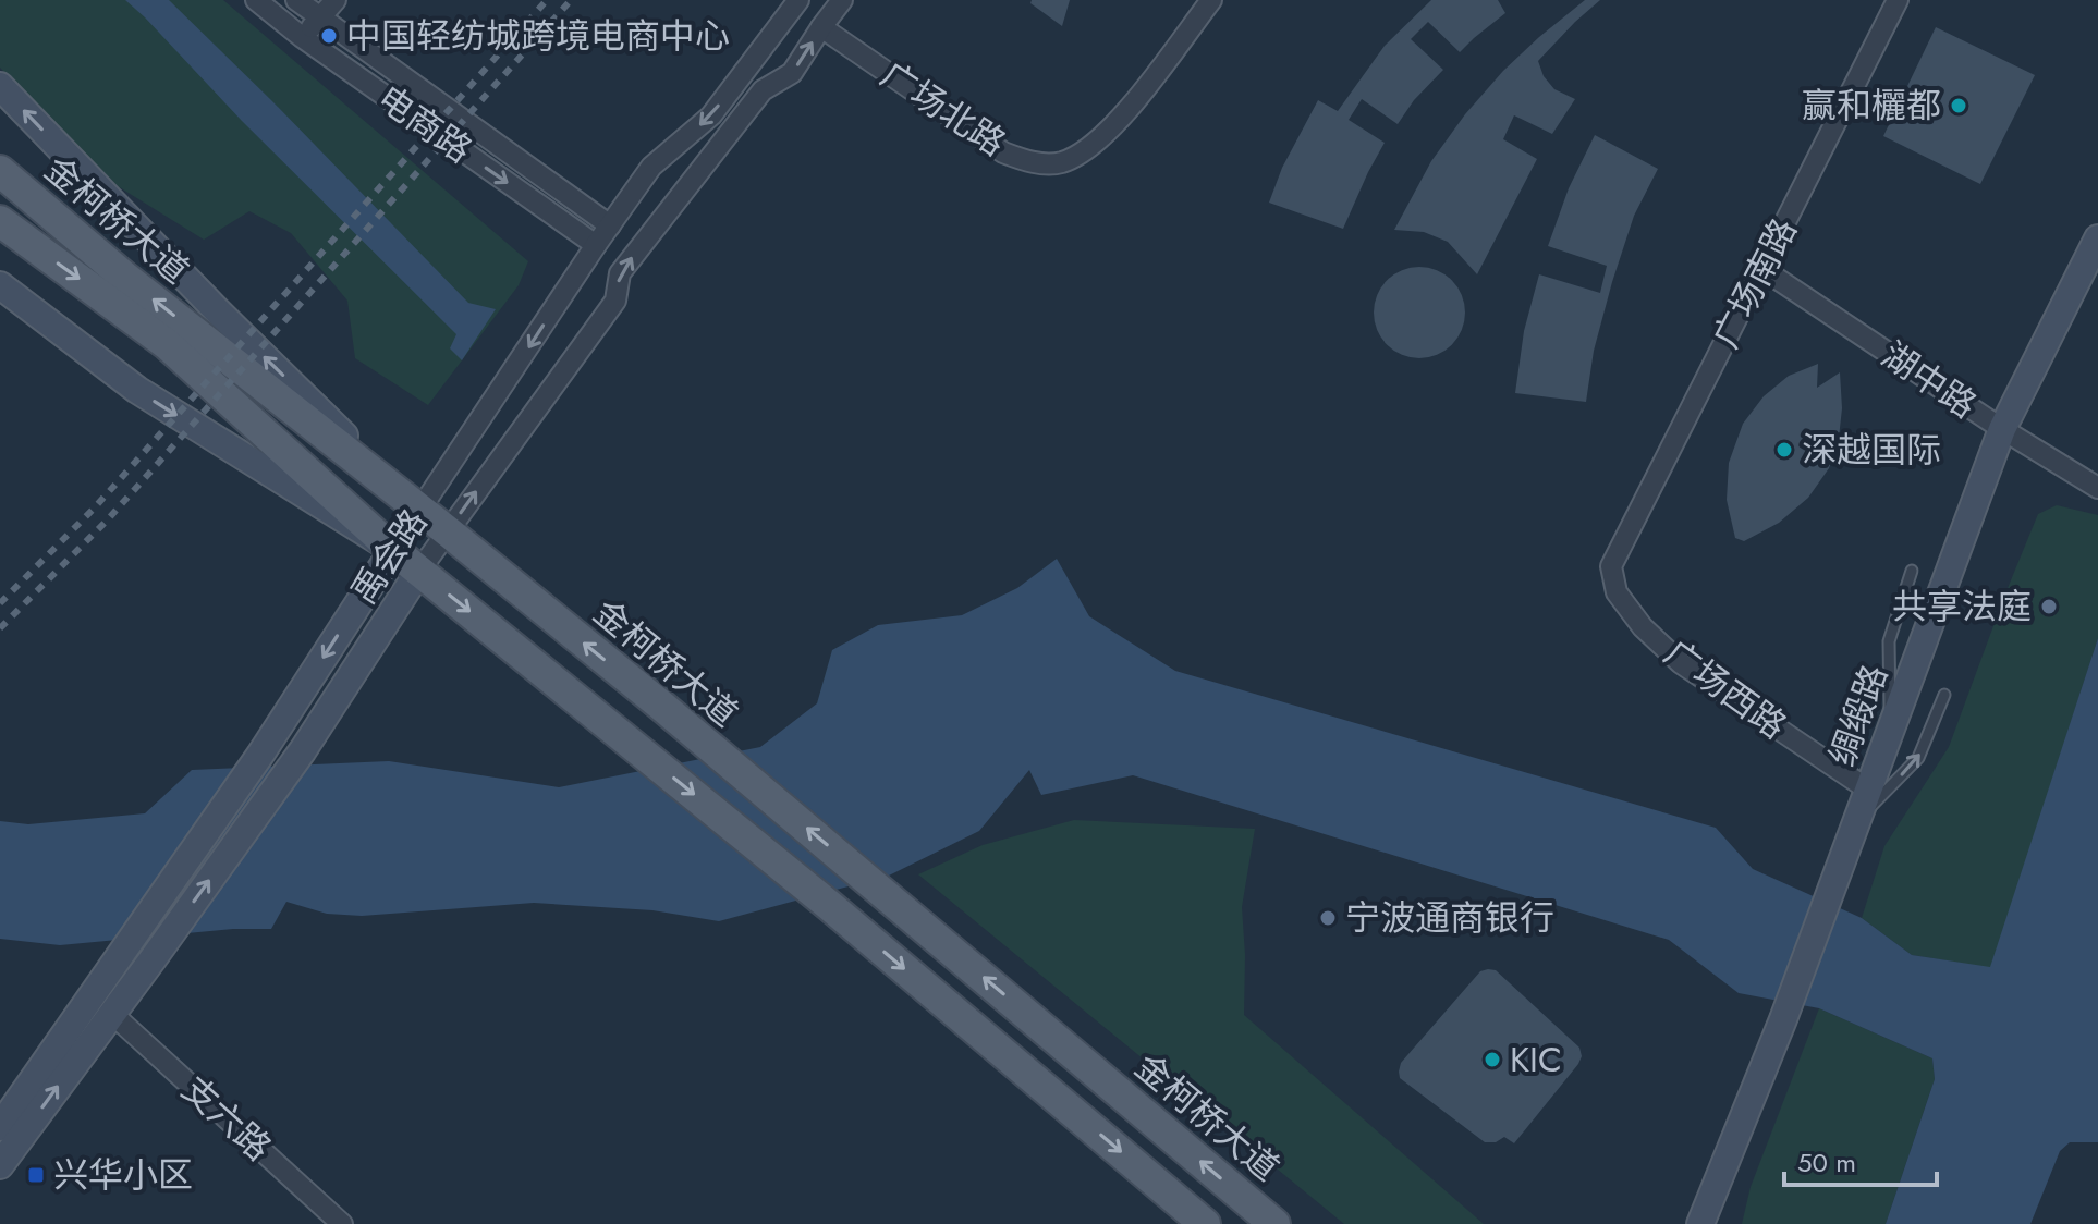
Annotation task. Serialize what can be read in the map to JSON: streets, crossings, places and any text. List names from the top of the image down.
{
  "streets": {
    "main road": ["金柯桥大道"],
    "street": [
      "广场北路",
      "电商路",
      "广场南路",
      "湖中路",
      "禹会路",
      "广场西路",
      "绸缎路",
      "支六路"
    ]
  },
  "crossings": [
    ["广场北路", "禹会路"],
    ["电商路", "禹会路"],
    ["金柯桥大道", "禹会路"],
    ["广场南路", "湖中路"],
    ["广场南路", "广场西路"],
    ["湖中路", "绸缎路"],
    ["禹会路", "支六路"],
    ["广场西路", "绸缎路"]
  ],
  "places": {
    "other": [
      "中国轻纺城跨境电商中心",
      "赢和欐都",
      "深越国际",
      "共享法庭",
      "宁波通商银行",
      "KIC"
    ],
    "transit": ["兴华小区"]
  },
  "scale_bar": "50 m"
}
